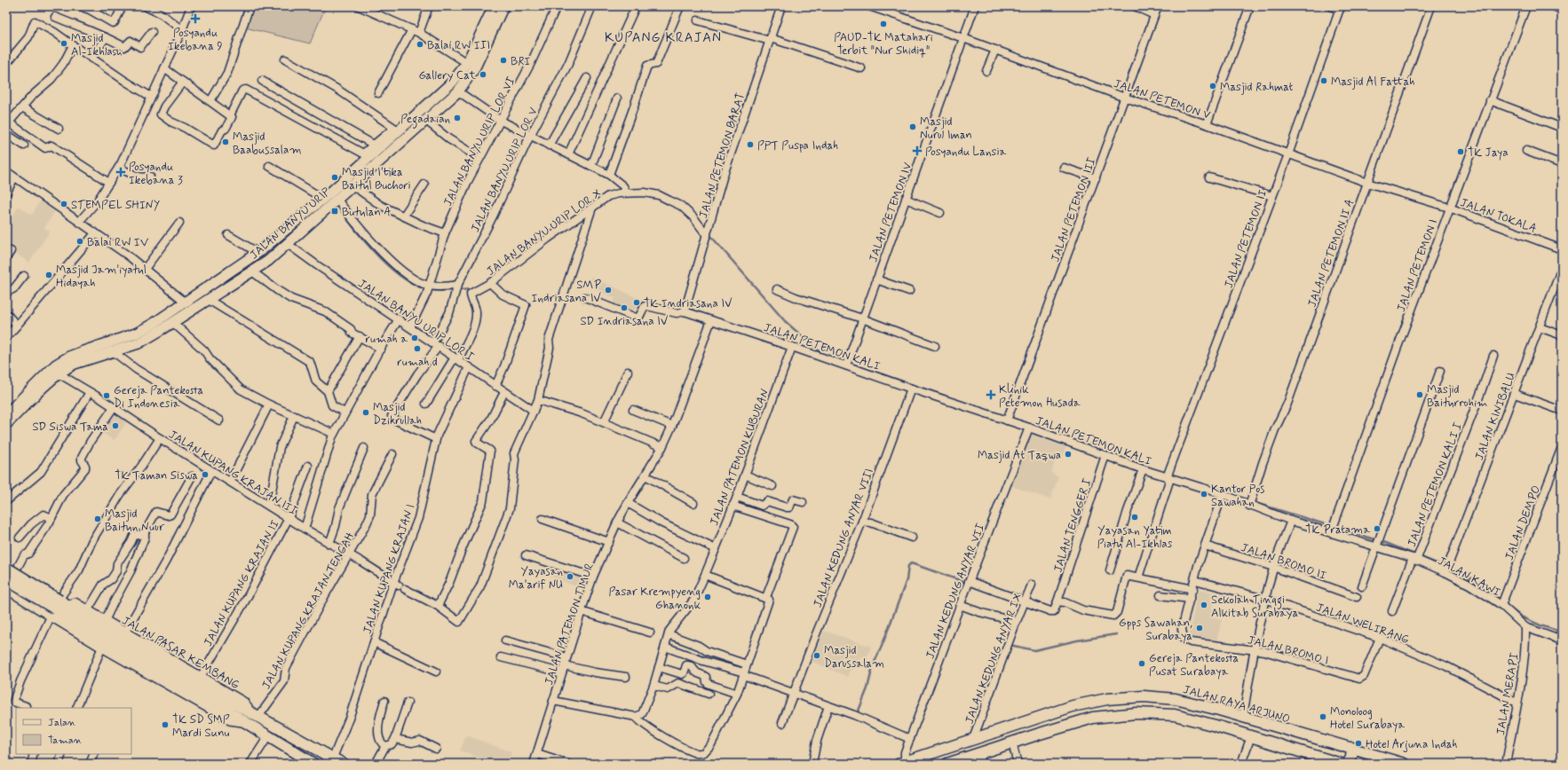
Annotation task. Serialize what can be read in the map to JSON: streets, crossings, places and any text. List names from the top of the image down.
{
  "streets": {
    "highway": ["JALAN PASAR KEMBANG", "JALAN RAYA ARJUNO"],
    "main road": ["JALAN BANYU URIP"],
    "street": [
      "JALAN PETEMON V",
      "JALAN BANYU URIP LOR VI",
      "JALAN PETEMON BARAT",
      "JALAN BANYU URIP LOR V",
      "JALAN PETEMON III",
      "JALAN PETEMON IV",
      "JALAN TOKALA",
      "JALAN BANYU URIP LOR X",
      "JALAN PETEMON II",
      "JALAN PETEMON II A",
      "JALAN PETEMON I",
      "JALAN BANYU URIP LOR I",
      "JALAN PETEMON KALI",
      "JALAN KINIBALU",
      "JALAN PATEMON KUBURAN",
      "JALAN KUPANG KRAJAN III",
      "JALAN PETEMON KALI I",
      "JALAN DEMPO",
      "JALAN TENGGER I",
      "JALAN KEDUNG ANYAR VIII",
      "JALAN BROMO II",
      "JALAN KUPANG KRAJAN I",
      "JALAN KAWI",
      "JALAN KUPANG KRAJAN II",
      "JALAN KEDUNG ANYAR VII",
      "JALAN KUPANG KRAJAN TENGAH",
      "JALAN WELIRANG",
      "JALAN PATEMON TIMUR",
      "JALAN BROMO I",
      "JALAN KEDUNG ANYAR IX",
      "JALAN MERAPI"
    ]
  },
  "crossings": [
    ["JALAN PETEMON V", "JALAN PETEMON III"],
    ["JALAN PETEMON V", "JALAN PETEMON IV"],
    ["JALAN PETEMON V", "JALAN TOKALA"],
    ["JALAN PETEMON V", "JALAN PETEMON II"],
    ["JALAN PETEMON V", "JALAN PETEMON II A"],
    ["JALAN PETEMON V", "JALAN PETEMON I"],
    ["JALAN BANYU URIP LOR VI", "JALAN BANYU URIP LOR I"],
    ["JALAN PETEMON BARAT", "JALAN BANYU URIP LOR X"],
    ["JALAN PETEMON BARAT", "JALAN PETEMON KALI"],
    ["JALAN BANYU URIP LOR V", "JALAN BANYU URIP LOR I"],
    ["JALAN BANYU URIP LOR V", "JALAN KUPANG KRAJAN I"],
    ["JALAN PETEMON III", "JALAN PETEMON KALI"],
    ["JALAN PETEMON IV", "JALAN PETEMON KALI"],
    ["JALAN TOKALA", "JALAN PETEMON I"],
    ["JALAN BANYU URIP", "JALAN BANYU URIP LOR I"],
    ["JALAN BANYU URIP", "JALAN KUPANG KRAJAN III"],
    ["JALAN BANYU URIP LOR X", "JALAN BANYU URIP LOR I"],
    ["JALAN PETEMON II", "JALAN PETEMON KALI"],
    ["JALAN PETEMON II A", "JALAN PETEMON KALI"],
    ["JALAN PETEMON I", "JALAN PETEMON KALI"],
    ["JALAN BANYU URIP LOR I", "JALAN KUPANG KRAJAN III"],
    ["JALAN BANYU URIP LOR I", "JALAN KUPANG KRAJAN I"],
    ["JALAN PETEMON KALI", "JALAN PATEMON KUBURAN"],
    ["JALAN PETEMON KALI", "JALAN PETEMON KALI I"],
    ["JALAN PETEMON KALI", "JALAN TENGGER I"],
    ["JALAN PETEMON KALI", "JALAN KEDUNG ANYAR VIII"],
    ["JALAN PETEMON KALI", "JALAN KAWI"],
    ["JALAN PETEMON KALI", "JALAN KEDUNG ANYAR VII"],
    ["JALAN PETEMON KALI", "JALAN PATEMON TIMUR"],
    ["JALAN PETEMON KALI", "JALAN BROMO I"],
    ["JALAN KINIBALU", "JALAN KAWI"],
    ["JALAN KUPANG KRAJAN III", "JALAN KUPANG KRAJAN I"],
    ["JALAN KUPANG KRAJAN III", "JALAN KUPANG KRAJAN II"],
    ["JALAN KUPANG KRAJAN III", "JALAN KUPANG KRAJAN TENGAH"],
    ["JALAN PETEMON KALI I", "JALAN KAWI"],
    ["JALAN DEMPO", "JALAN KAWI"],
    ["JALAN BROMO II", "JALAN BROMO I"],
    ["JALAN KUPANG KRAJAN I", "JALAN PASAR KEMBANG"],
    ["JALAN KAWI", "JALAN MERAPI"],
    ["JALAN KUPANG KRAJAN II", "JALAN PASAR KEMBANG"],
    ["JALAN KEDUNG ANYAR VII", "JALAN RAYA ARJUNO"],
    ["JALAN KUPANG KRAJAN TENGAH", "JALAN PASAR KEMBANG"],
    ["JALAN WELIRANG", "JALAN BROMO I"],
    ["JALAN WELIRANG", "JALAN MERAPI"],
    ["JALAN KEDUNG ANYAR IX", "JALAN RAYA ARJUNO"]
  ],
  "districts": ["KUPANG KRAJAN"],
  "places": {
    "health": [
      "Posyandu Ikebana 9",
      "Posyandu Lansia",
      "Posyandu Ikebana 3",
      "Klinik Petemon Husada"
    ],
    "other": [
      "PAUD-TK Matahari Terbit \"Nur Shidiq\"",
      "Masjid Al-Ikhlash",
      "Balai RW III",
      "BRI",
      "Gallery Cat",
      "Masjid Al Fattah",
      "Masjid Rahmat",
      "Pegadaian",
      "Masjid Nurul Iman",
      "Masjid Baabussalam",
      "PPT Puspa Indah",
      "TK Jaya",
      "Masjid I'tika Baitul Buchori",
      "STEMPEL SHINY",
      "Balai RW IV",
      "Masjid Jam'iyatul Hidayah",
      "SMP Indriasana IV",
      "TK Indriasana IV",
      "SD Indriasana IV",
      "rumah a",
      "rumah d",
      "Masjid Baiturrohim",
      "Gereja Pantekosta Di Indonesia",
      "Masjid Dzikrullah",
      "SD Siswa Tama",
      "Masjid At Taqwa",
      "TK Taman Siswa",
      "Kantor Pos Sawahan",
      "Yayasan Yatim Piatu Al-Ikhlas",
      "Masjid Baitun Nuur",
      "TK Pratama",
      "Yayasan Ma'arif NU",
      "Pasar Krempyeng Ghanonk",
      "Sekolah Tinggi Alkitab Surabaya",
      "Gpps Sawahan, Surabaya",
      "Masjid Darussalam",
      "Gereja Pantekosta Pusat Surabaya",
      "Monoloog Hotel Surabaya",
      "TK SD SMP Mardi Sunu",
      "Hotel Arjuna Indah"
    ],
    "transit": ["Butulan A"]
  },
  "legend": ["Jalan", "Taman"]
}
